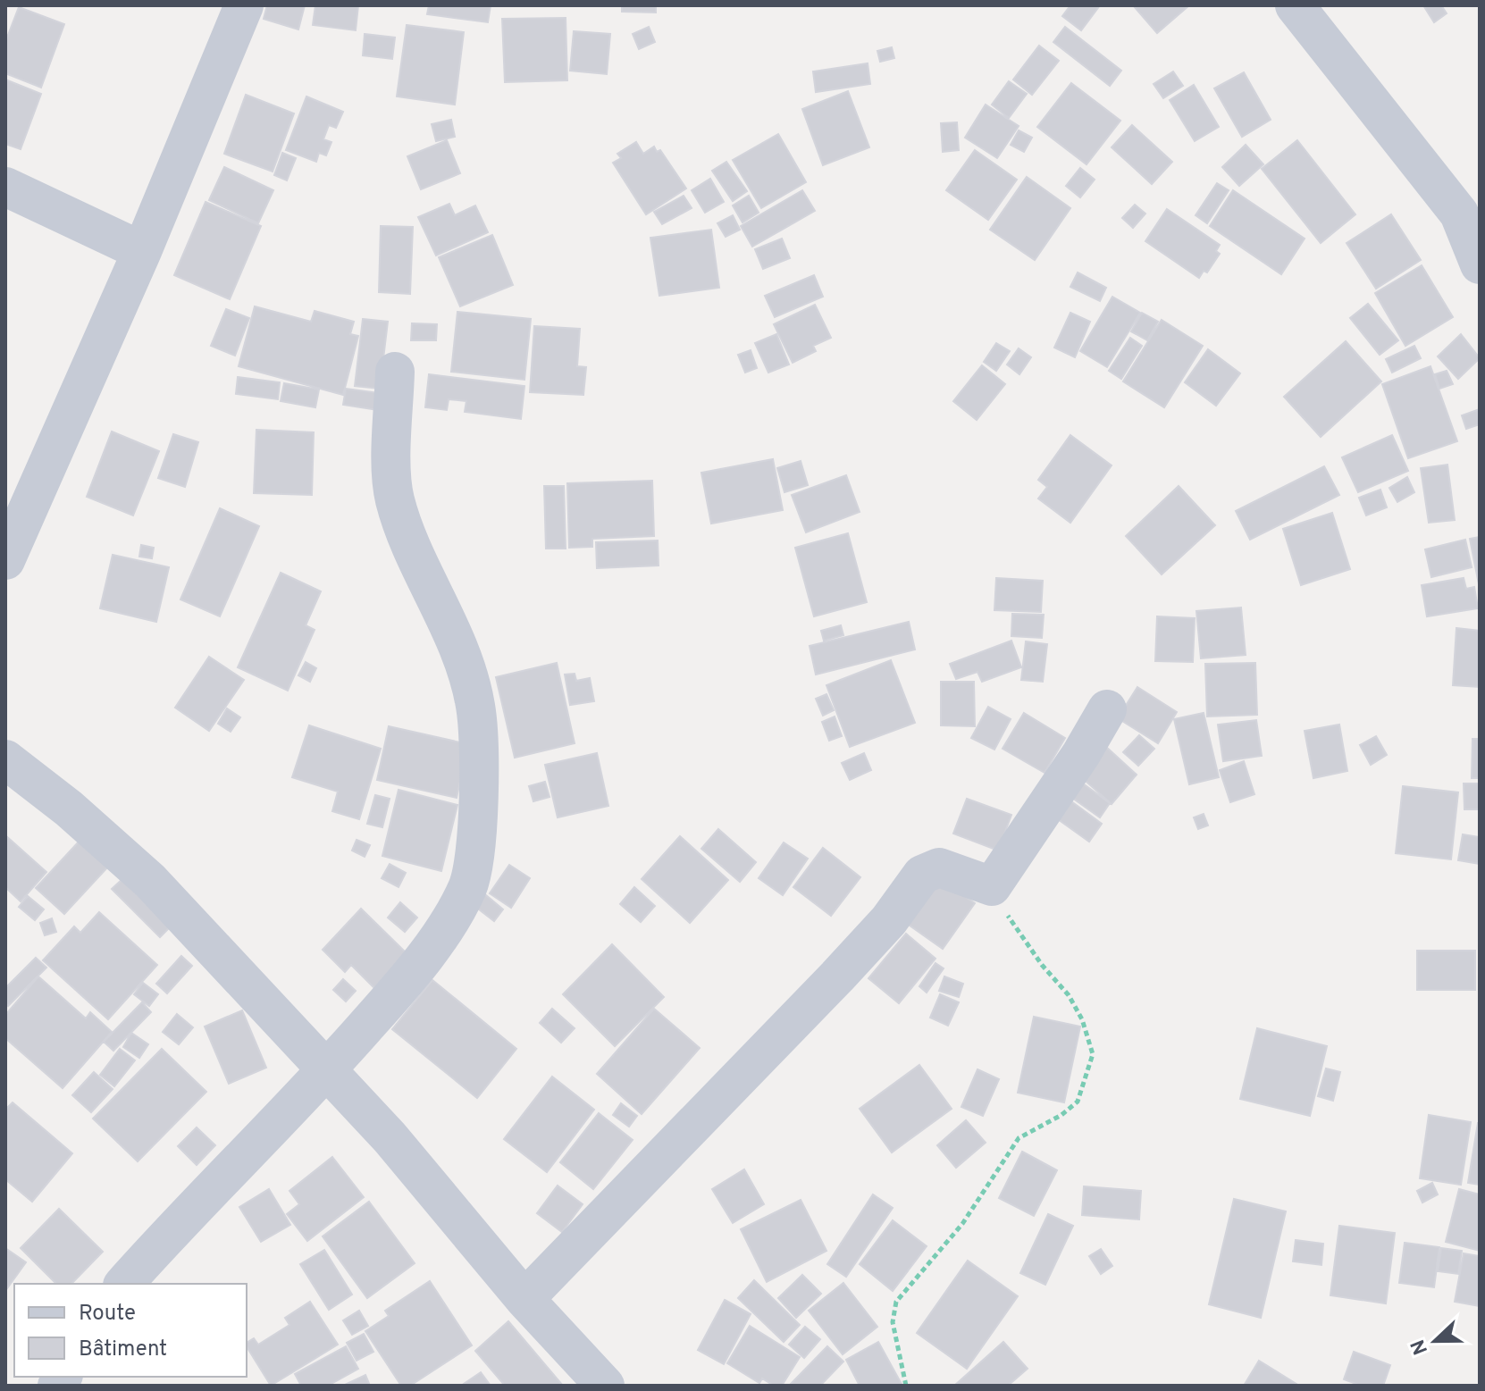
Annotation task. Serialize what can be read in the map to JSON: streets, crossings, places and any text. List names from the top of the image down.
{
  "legend": ["Route", "Bâtiment"],
  "north": "left"
}
